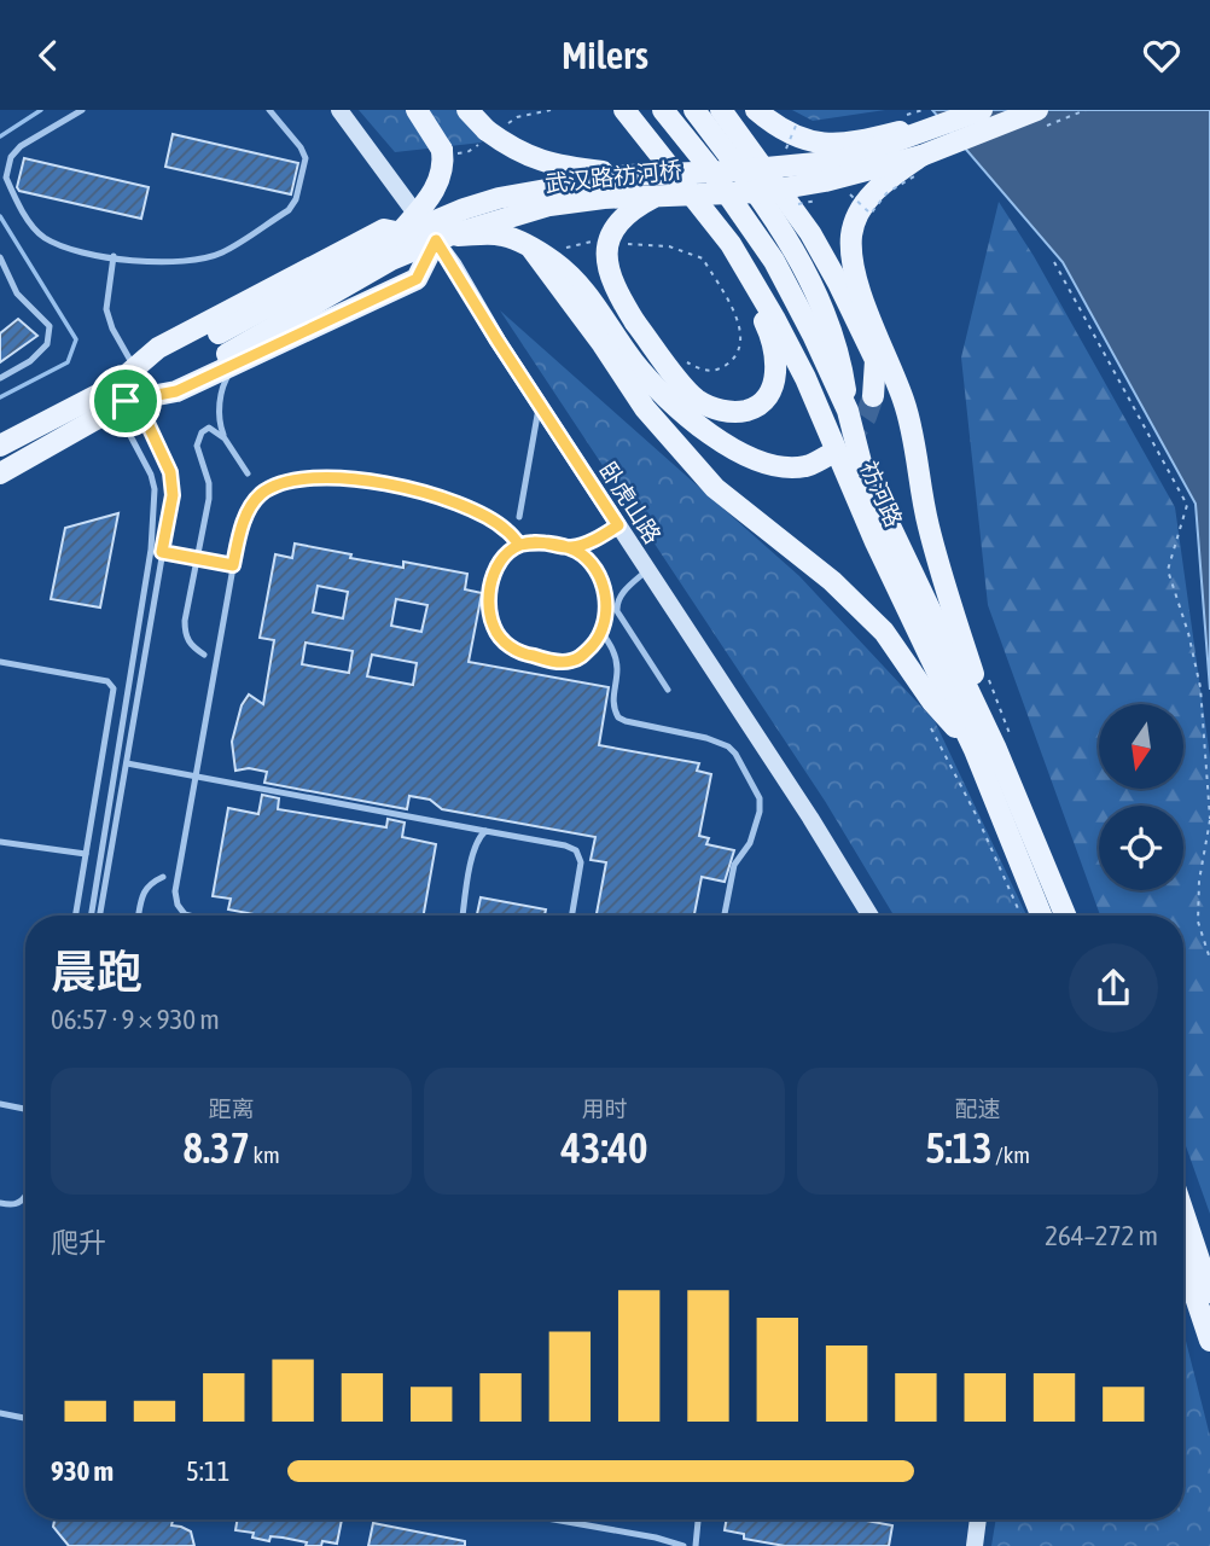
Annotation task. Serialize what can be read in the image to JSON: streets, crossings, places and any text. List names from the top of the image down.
{
  "streets": {
    "main road": ["武汉路祊河桥", "祊河路"],
    "street": ["卧虎山路"]
  },
  "crossings": [
    ["武汉路祊河桥", "卧虎山路"]
  ],
  "north": "bottom",
  "page": {
    "header": "Milers",
    "heading": ["晨跑", "06:57 · 9 × 930 m"],
    "stats": [
      ["距离", "8.37 km"],
      ["用时", "43:40"],
      ["配速", "5:13 /km"]
    ],
    "chart": ["爬升", "264–272 m"],
    "list": [
      {
        "name": "930 m",
        "note": "5:11"
      }
    ]
  }
}
